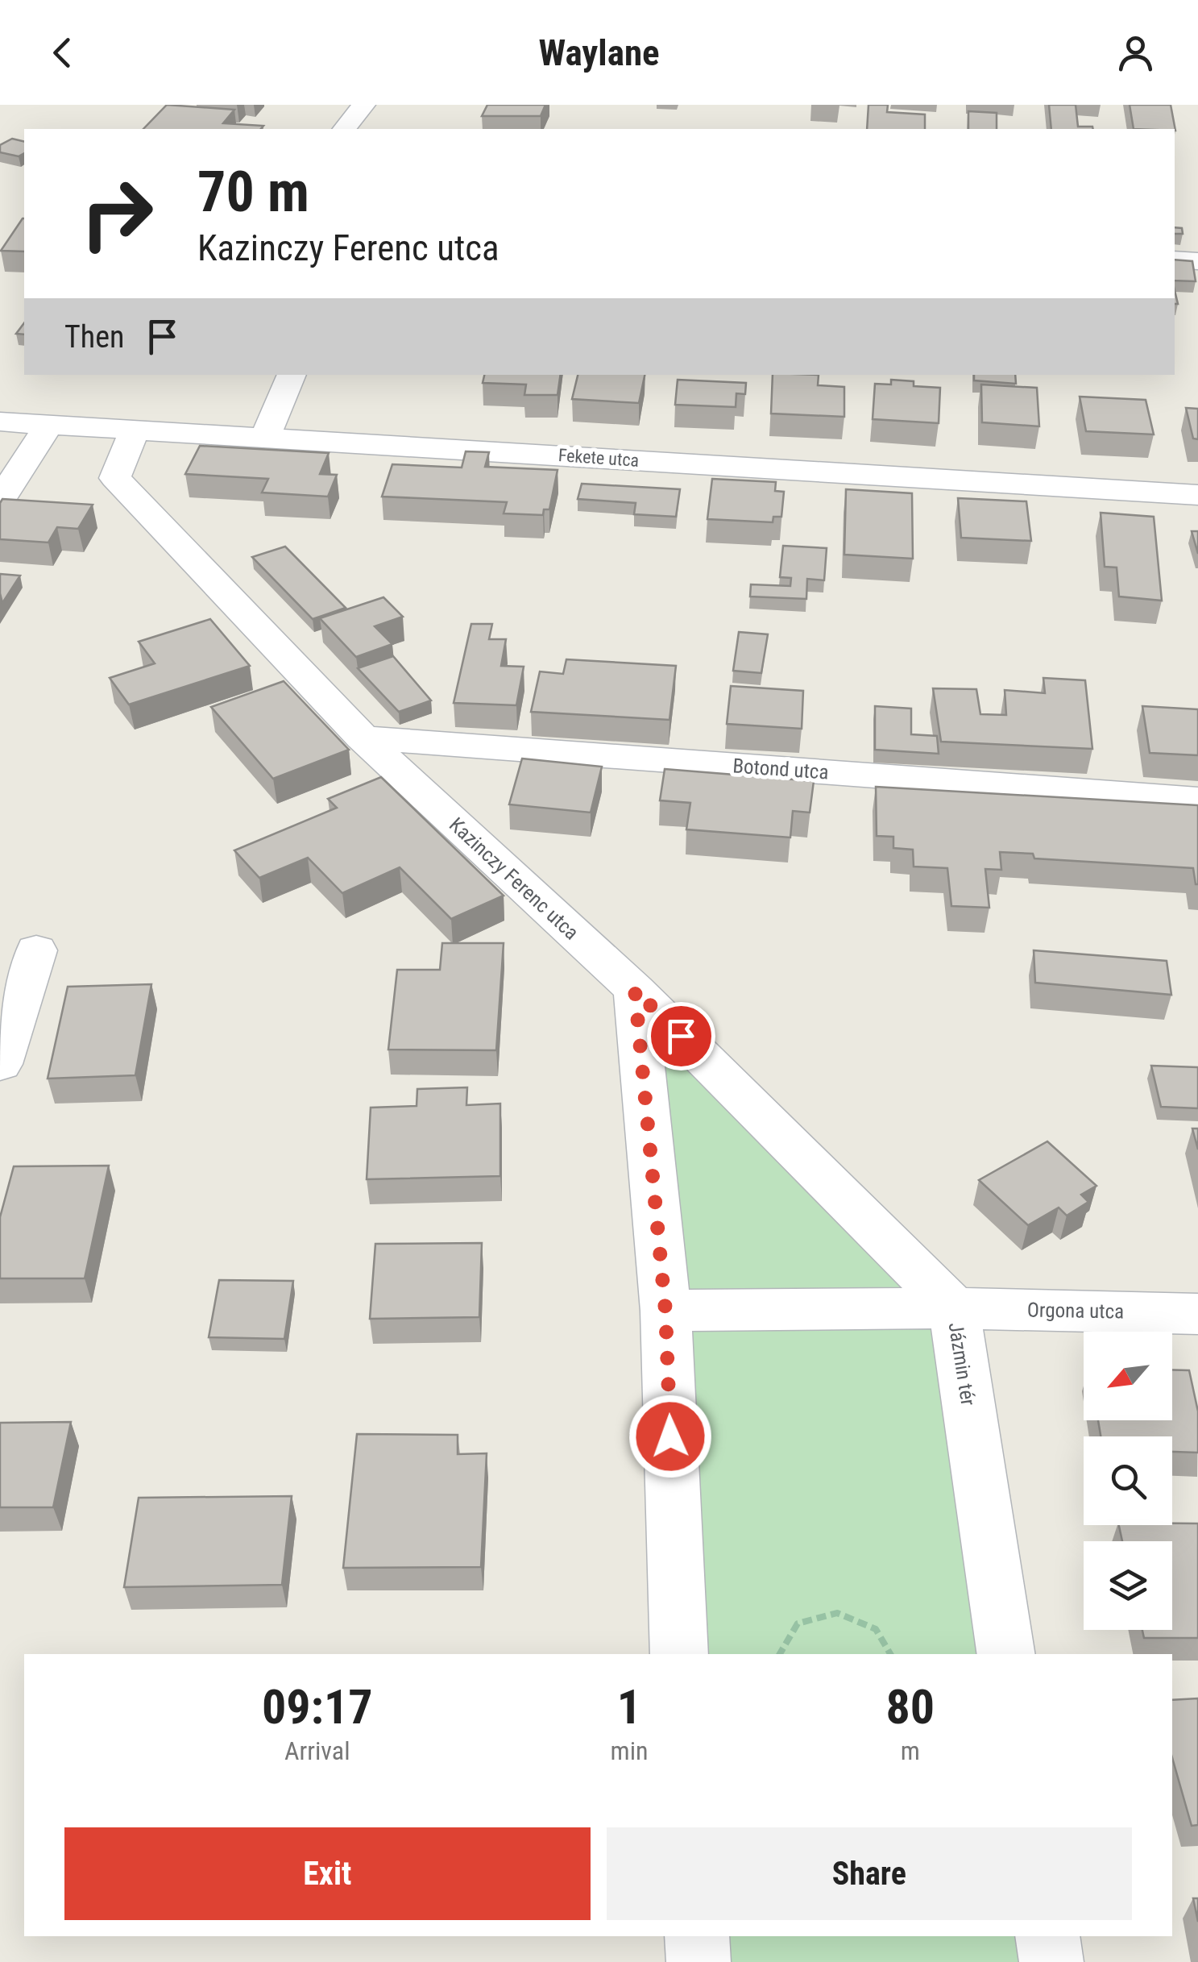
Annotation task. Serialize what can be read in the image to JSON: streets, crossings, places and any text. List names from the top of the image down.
{
  "streets": {
    "street": [
      "Fekete utca",
      "Botond utca",
      "Kazinczy Ferenc utca",
      "Orgona utca",
      "Jázmin tér"
    ]
  },
  "crossings": [
    ["Fekete utca", "Kazinczy Ferenc utca"],
    ["Botond utca", "Kazinczy Ferenc utca"],
    ["Kazinczy Ferenc utca", "Orgona utca"],
    ["Kazinczy Ferenc utca", "Jázmin tér"],
    ["Orgona utca", "Jázmin tér"]
  ],
  "north": "bottom left",
  "page": {
    "header": "Waylane",
    "turn": ["70 m", "Kazinczy Ferenc utca"],
    "then": "Then",
    "eta": [
      "09:17",
      "Arrival",
      "1",
      "min",
      "80",
      "m"
    ],
    "buttons": ["Exit", "Share"]
  }
}
